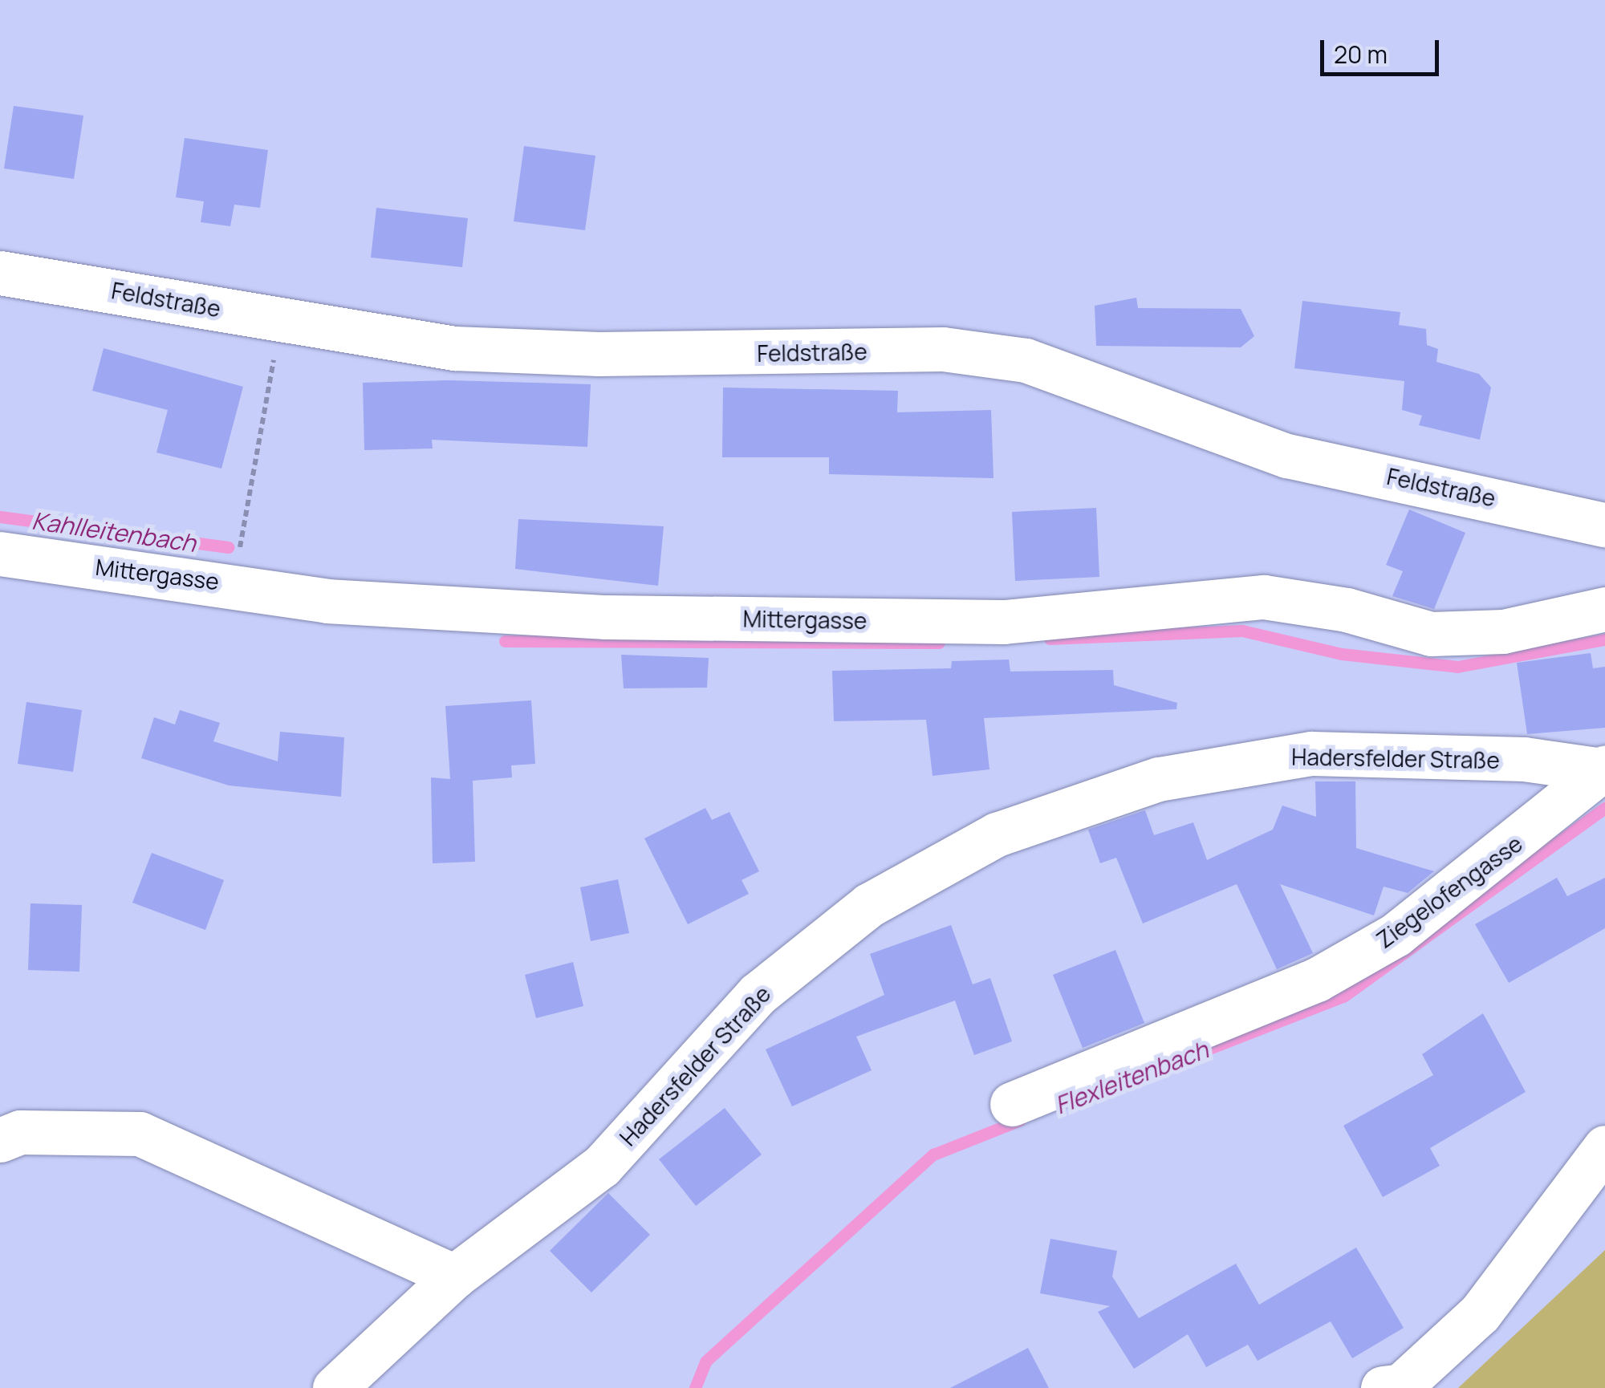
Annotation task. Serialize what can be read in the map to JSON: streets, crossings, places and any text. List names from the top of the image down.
{
  "streets": {
    "street": [
      "Feldstraße",
      "Mittergasse",
      "Hadersfelder Straße",
      "Ziegelofengasse"
    ]
  },
  "crossings": [
    ["Hadersfelder Straße", "Ziegelofengasse"]
  ],
  "water": ["Kahlleitenbach", "Flexleitenbach"],
  "scale_bar": "20 m"
}
